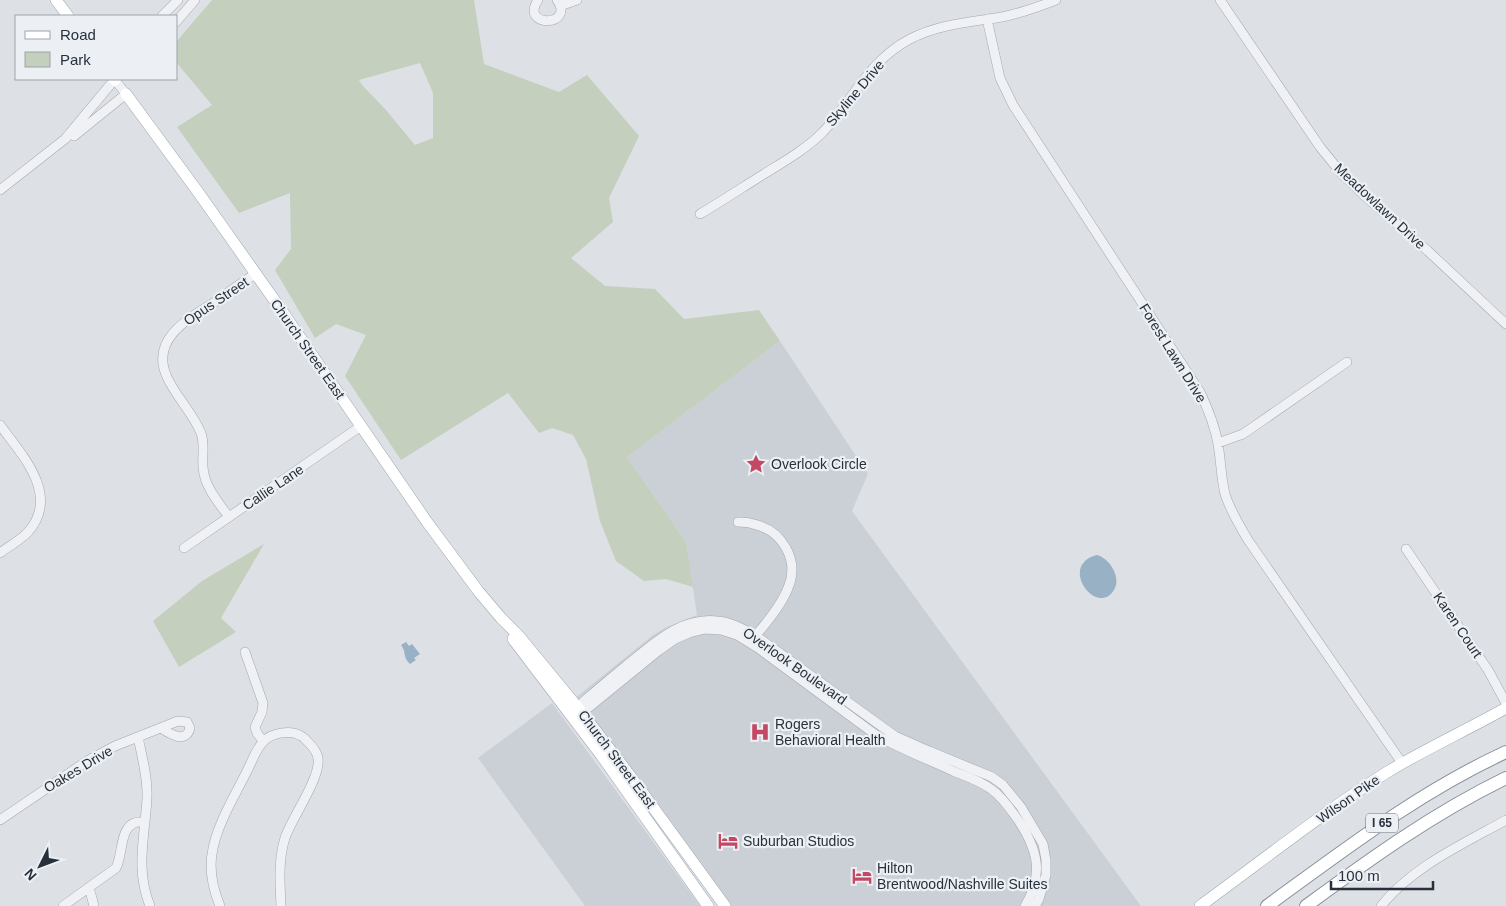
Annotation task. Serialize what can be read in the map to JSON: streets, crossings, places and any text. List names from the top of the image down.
{
  "streets": {
    "highway": ["I 65"],
    "main road": ["Church Street East", "Wilson Pike"],
    "street": [
      "Skyline Drive",
      "Meadowlawn Drive",
      "Opus Street",
      "Forest Lawn Drive",
      "Callie Lane",
      "Karen Court",
      "Overlook Boulevard",
      "Oakes Drive"
    ]
  },
  "crossings": [
    ["Skyline Drive", "Forest Lawn Drive"],
    ["Opus Street", "Church Street East"],
    ["Opus Street", "Callie Lane"],
    ["Church Street East", "Callie Lane"],
    ["Church Street East", "Overlook Boulevard"],
    ["Forest Lawn Drive", "Wilson Pike"]
  ],
  "places": {
    "place": ["Overlook Circle"],
    "hospital": ["Rogers Behavioral Health"],
    "hotel": ["Suburban Studios", "Hilton Brentwood/Nashville Suites"]
  },
  "legend": ["Road", "Park"],
  "scale_bar": "100 m",
  "north": "bottom left"
}
